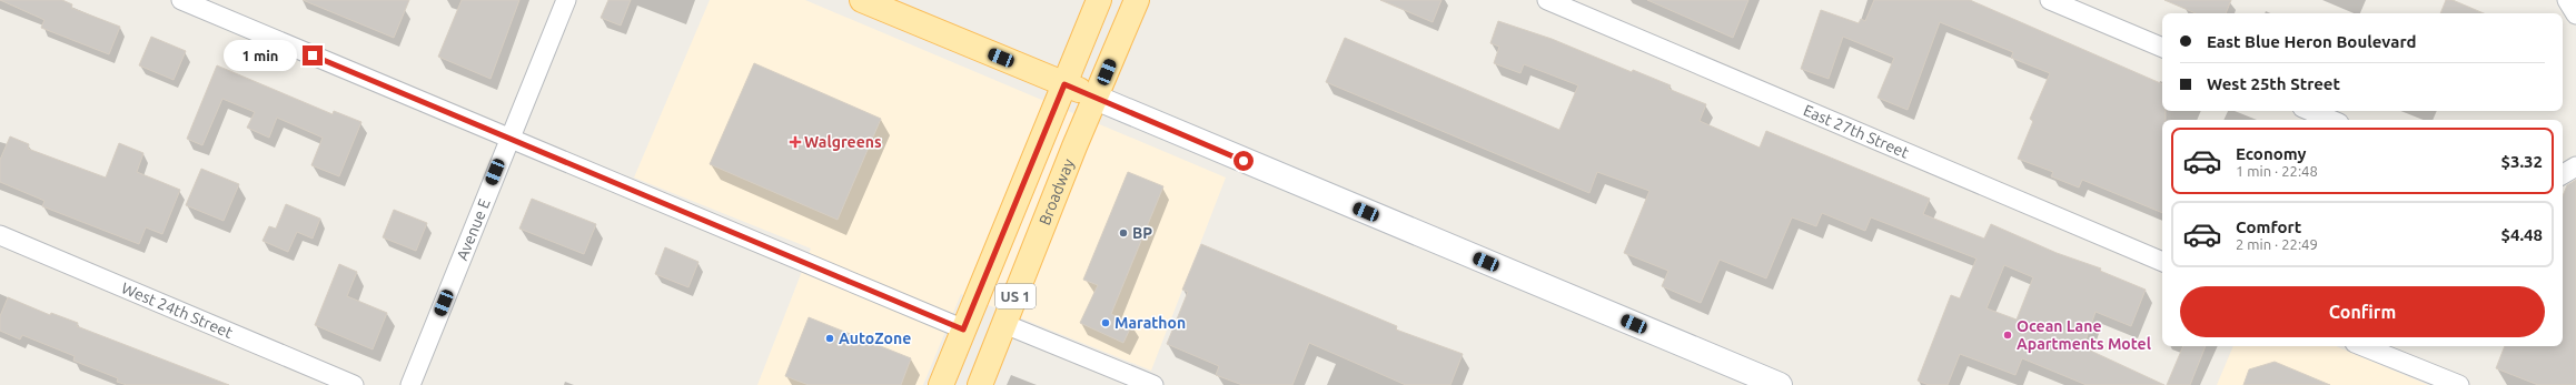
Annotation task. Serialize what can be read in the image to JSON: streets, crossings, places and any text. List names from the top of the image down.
{
  "streets": {
    "main road": ["Broadway", "US 1"],
    "street": ["East 27th Street", "Avenue E", "West 24th Street"]
  },
  "places": {
    "health": ["Walgreens"],
    "other": [
      "BP",
      "Marathon",
      "Ocean Lane Apartments Motel",
      "AutoZone"
    ]
  },
  "page": {
    "banner": ["East Blue Heron Boulevard", "West 25th Street"],
    "bubble": "1 min",
    "list": [
      {
        "name": "Economy",
        "note": "1 min · 22:48",
        "value": "$3.32"
      },
      {
        "name": "Comfort",
        "note": "2 min · 22:49",
        "value": "$4.48"
      }
    ],
    "buttons": "Confirm"
  }
}
